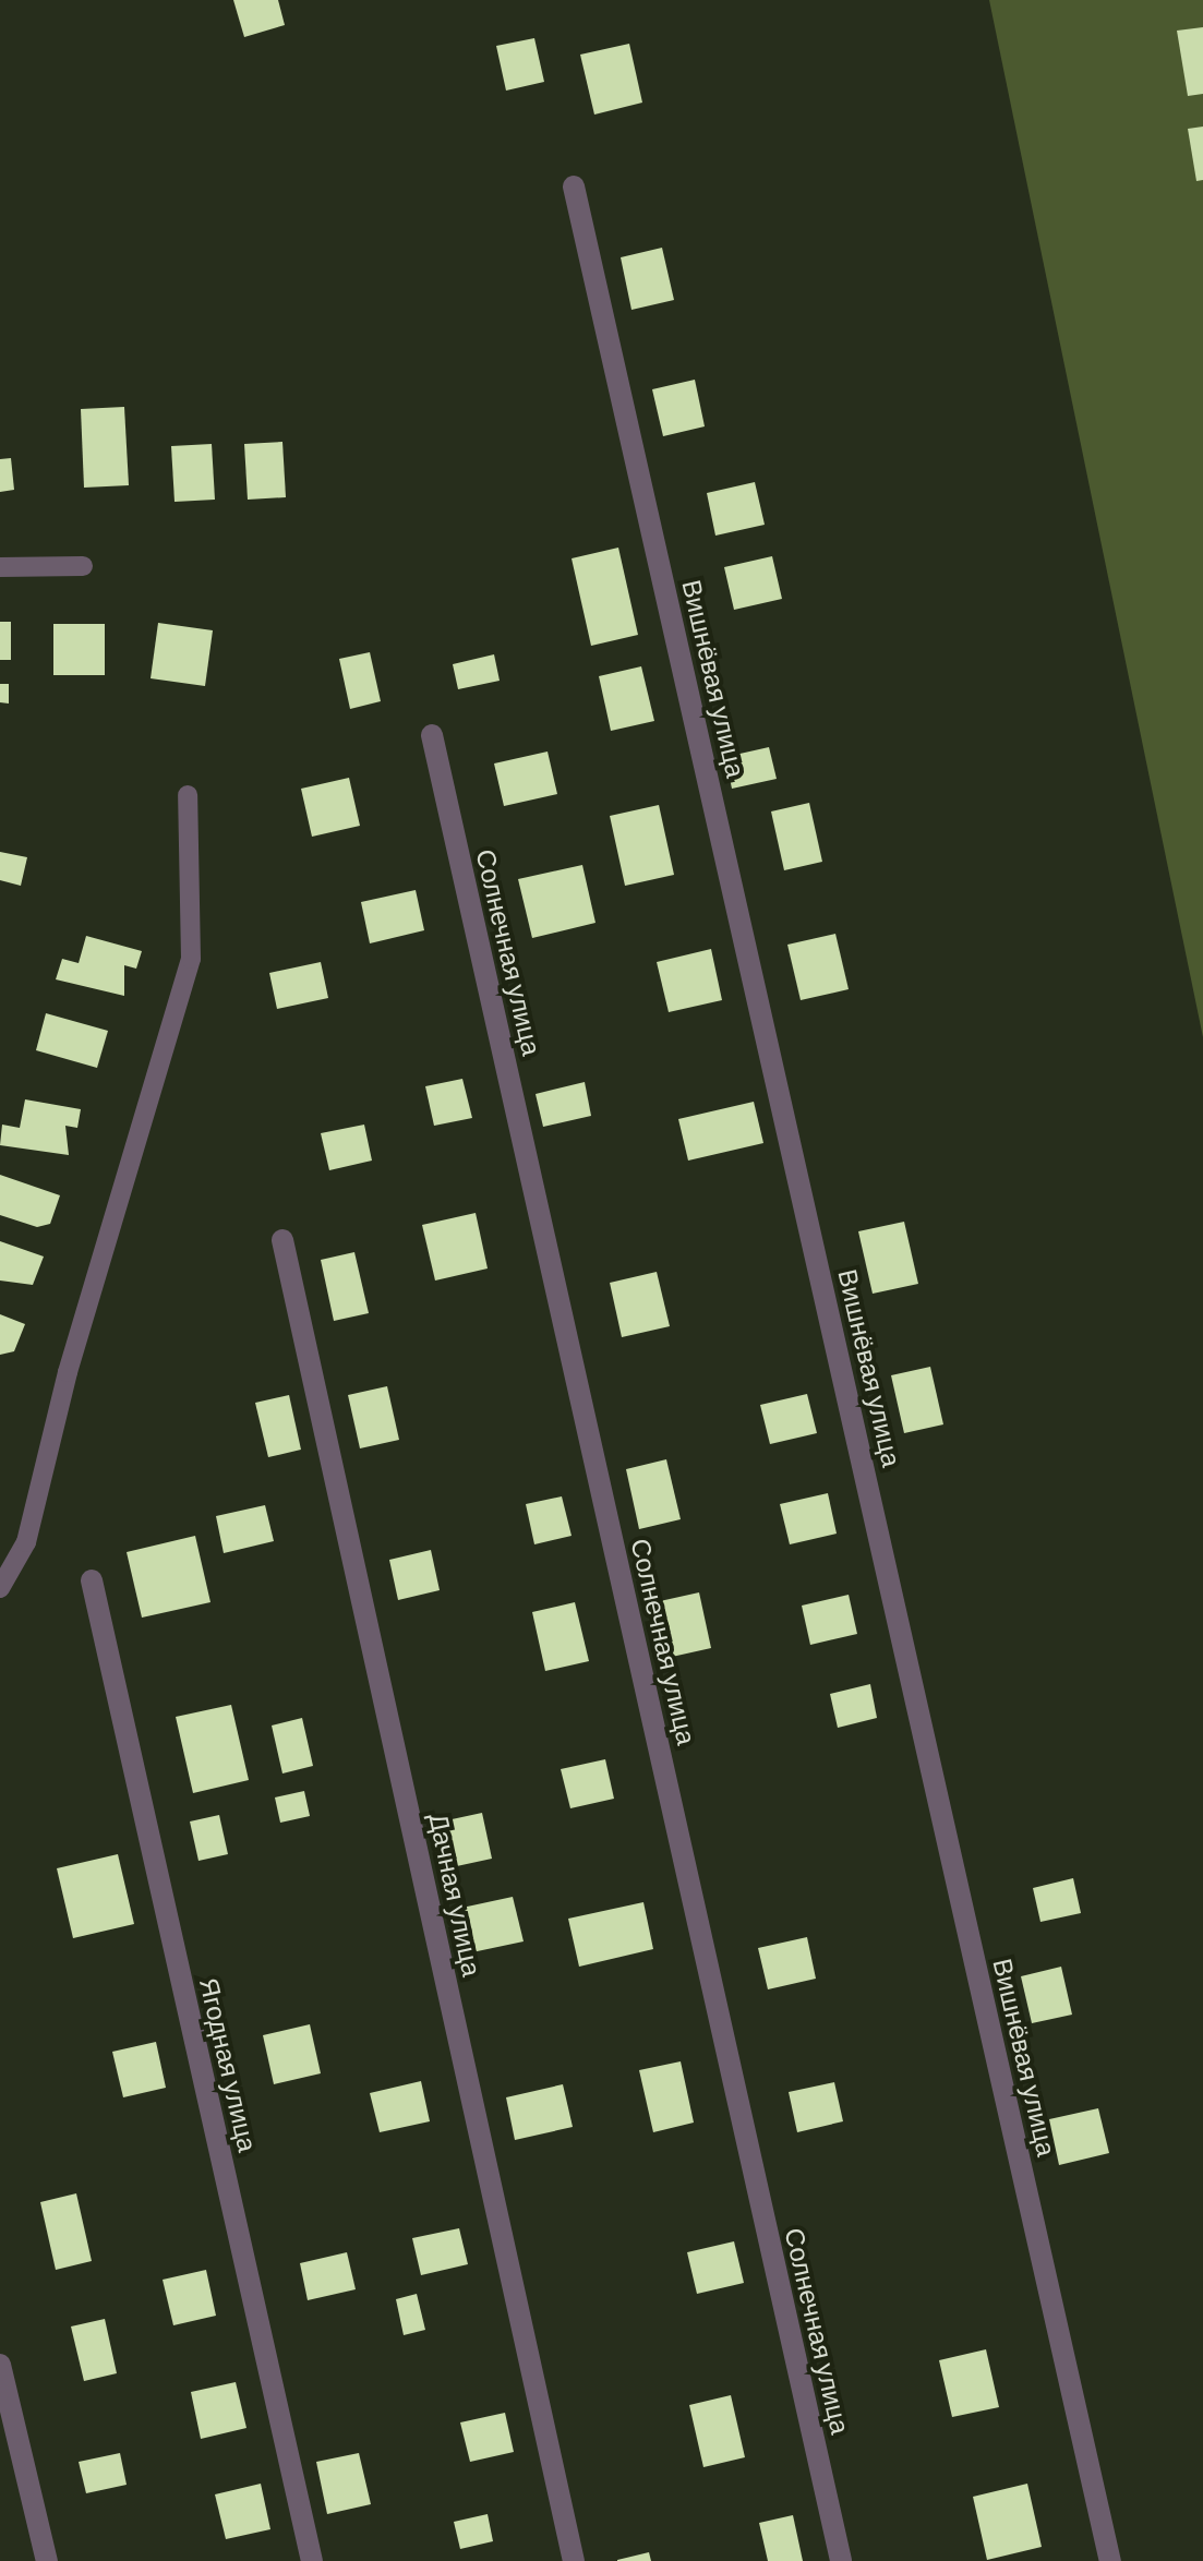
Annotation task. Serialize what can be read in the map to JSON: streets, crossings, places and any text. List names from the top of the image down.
{
  "streets": {
    "street": [
      "Вишнёвая улица",
      "Солнечная улица",
      "Дачная улица",
      "Ягодная улица"
    ]
  }
}
